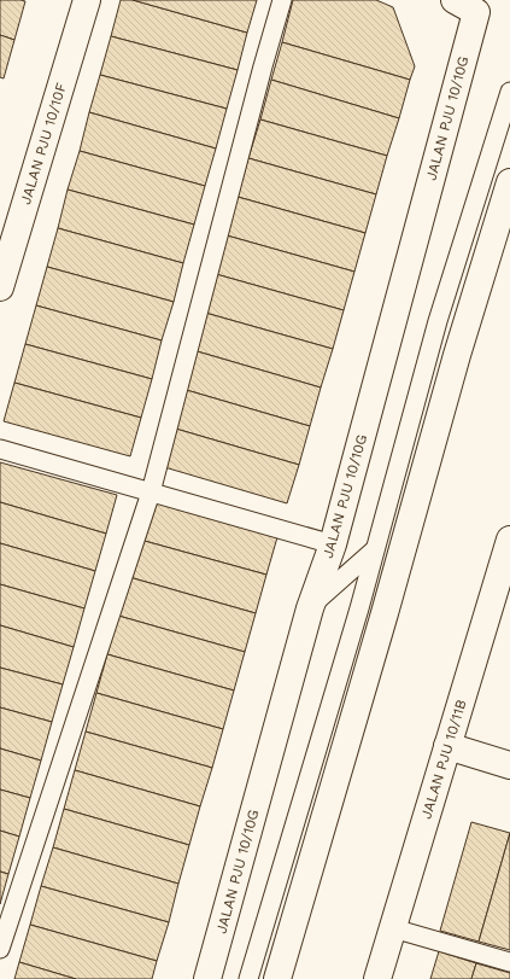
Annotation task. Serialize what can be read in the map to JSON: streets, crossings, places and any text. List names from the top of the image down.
{
  "streets": {
    "main road": ["JALAN PJU 10/10G", "JALAN PJU 10/10F", "JALAN PJU 10/11B"]
  }
}
